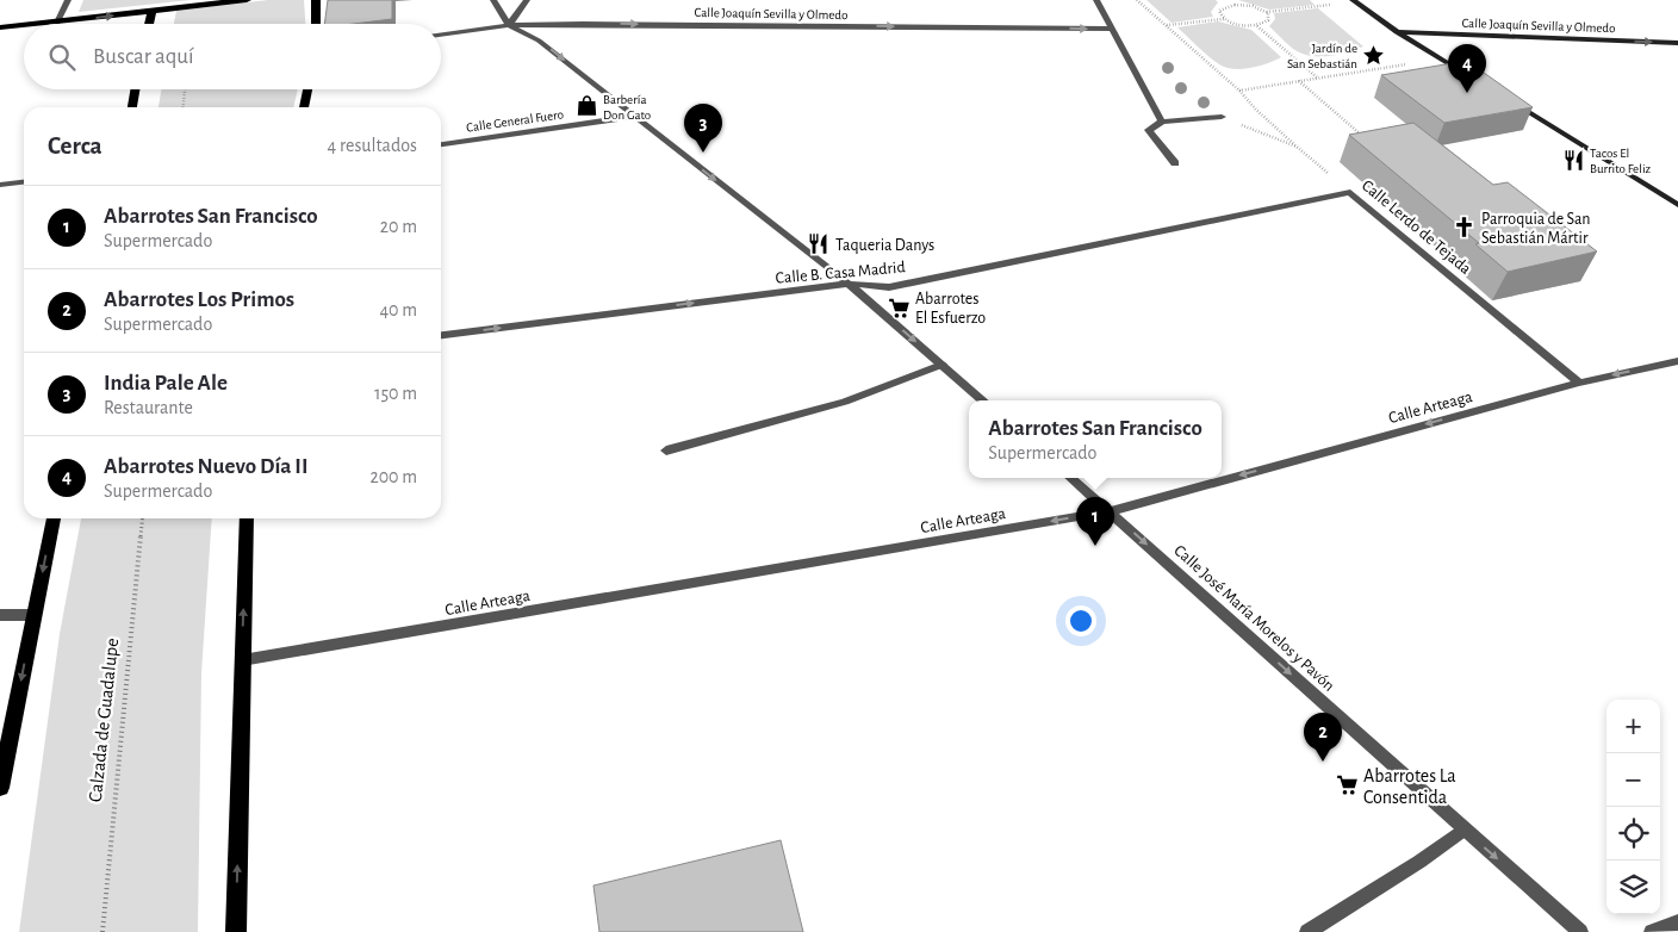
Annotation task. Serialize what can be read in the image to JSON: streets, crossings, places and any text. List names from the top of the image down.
{
  "streets": {
    "main road": ["Calle Joaquín Sevilla y Olmedo"],
    "street": [
      "Calle General Fuero",
      "Calle Lerdo de Tejada",
      "Calle B. Casa Madrid",
      "Calle Arteaga",
      "Calle José María Morelos y Pavón"
    ],
    "path": ["Calzada de Guadalupe"]
  },
  "crossings": [
    ["Calle Lerdo de Tejada", "Calle B. Casa Madrid"],
    ["Calle Lerdo de Tejada", "Calle Arteaga"],
    ["Calle Arteaga", "Calle José María Morelos y Pavón"]
  ],
  "one_way": [
    "Calle Joaquín Sevilla y Olmedo",
    "Calle B. Casa Madrid",
    "Calle Arteaga",
    "Calle José María Morelos y Pavón"
  ],
  "places": {
    "place": ["Jardín de San Sebastián"],
    "shop": ["Barbería Don Gato"],
    "restaurant": ["Tacos El Burrito Feliz", "Taqueria Danys"],
    "church": ["Parroquia de San Sebastián Mártir"],
    "supermarket": ["Abarrotes El Esfuerzo", "Abarrotes La Consentida"]
  },
  "page": {
    "search": "Buscar aquí",
    "pins": [
      "4",
      "3",
      "1",
      "2"
    ],
    "heading": ["Cerca", "4 resultados"],
    "list": [
      {
        "mark": "1",
        "name": "Abarrotes San Francisco",
        "note": "Supermercado",
        "value": "20 m"
      },
      {
        "mark": "2",
        "name": "Abarrotes Los Primos",
        "note": "Supermercado",
        "value": "40 m"
      },
      {
        "mark": "3",
        "name": "India Pale Ale",
        "note": "Restaurante",
        "value": "150 m"
      },
      {
        "mark": "4",
        "name": "Abarrotes Nuevo Día II",
        "note": "Supermercado",
        "value": "200 m"
      }
    ],
    "popup": ["Abarrotes San Francisco", "Supermercado"],
    "map_buttons": ["+", "−"]
  }
}
